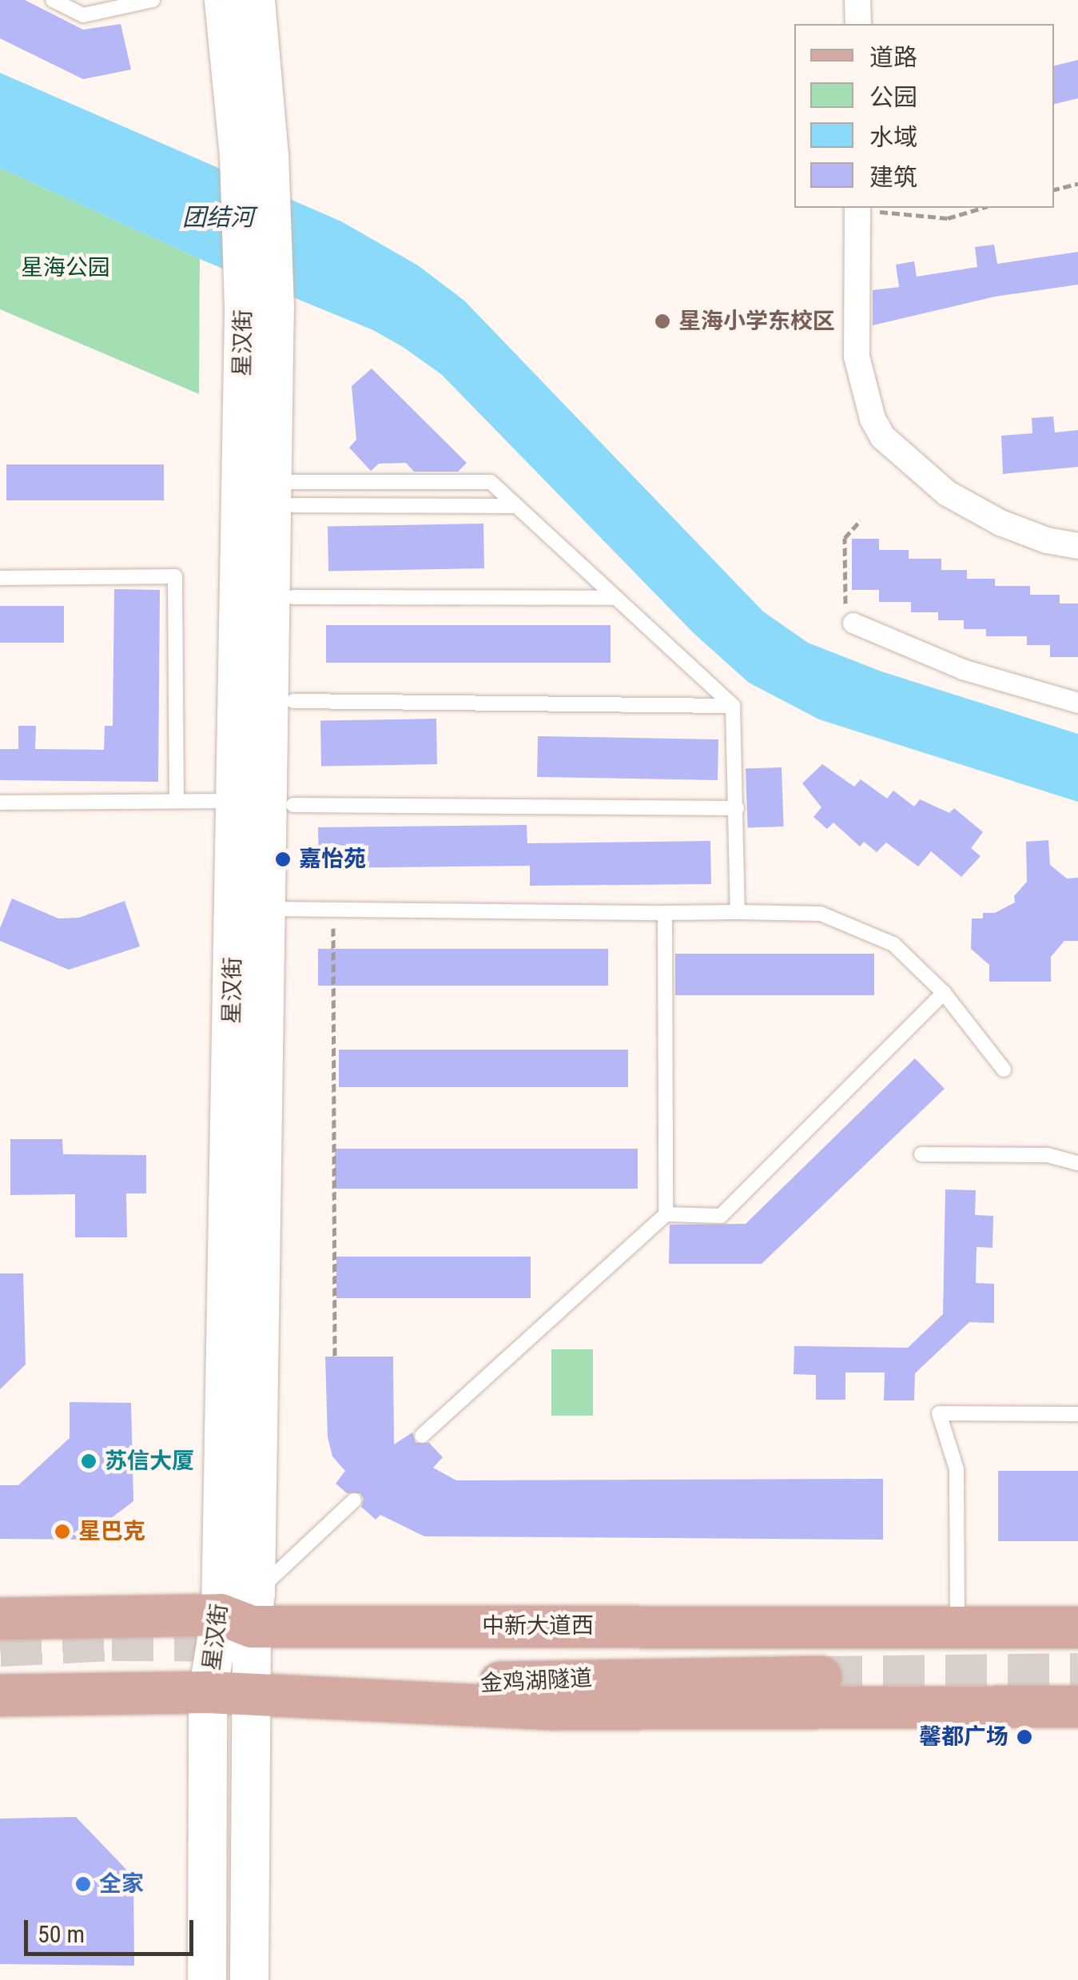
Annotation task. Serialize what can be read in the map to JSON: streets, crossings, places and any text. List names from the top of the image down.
{
  "streets": {
    "main road": ["星汉街", "中新大道西", "金鸡湖隧道"]
  },
  "crossings": [
    ["星汉街", "中新大道西"],
    ["星汉街", "金鸡湖隧道"]
  ],
  "water": ["团结河"],
  "parks": ["星海公园"],
  "places": [
    "星海小学东校区",
    "嘉怡苑",
    "苏信大厦",
    "星巴克",
    "馨都广场",
    "全家"
  ],
  "legend": [
    "道路",
    "公园",
    "水域",
    "建筑"
  ],
  "scale_bar": "50 m"
}
